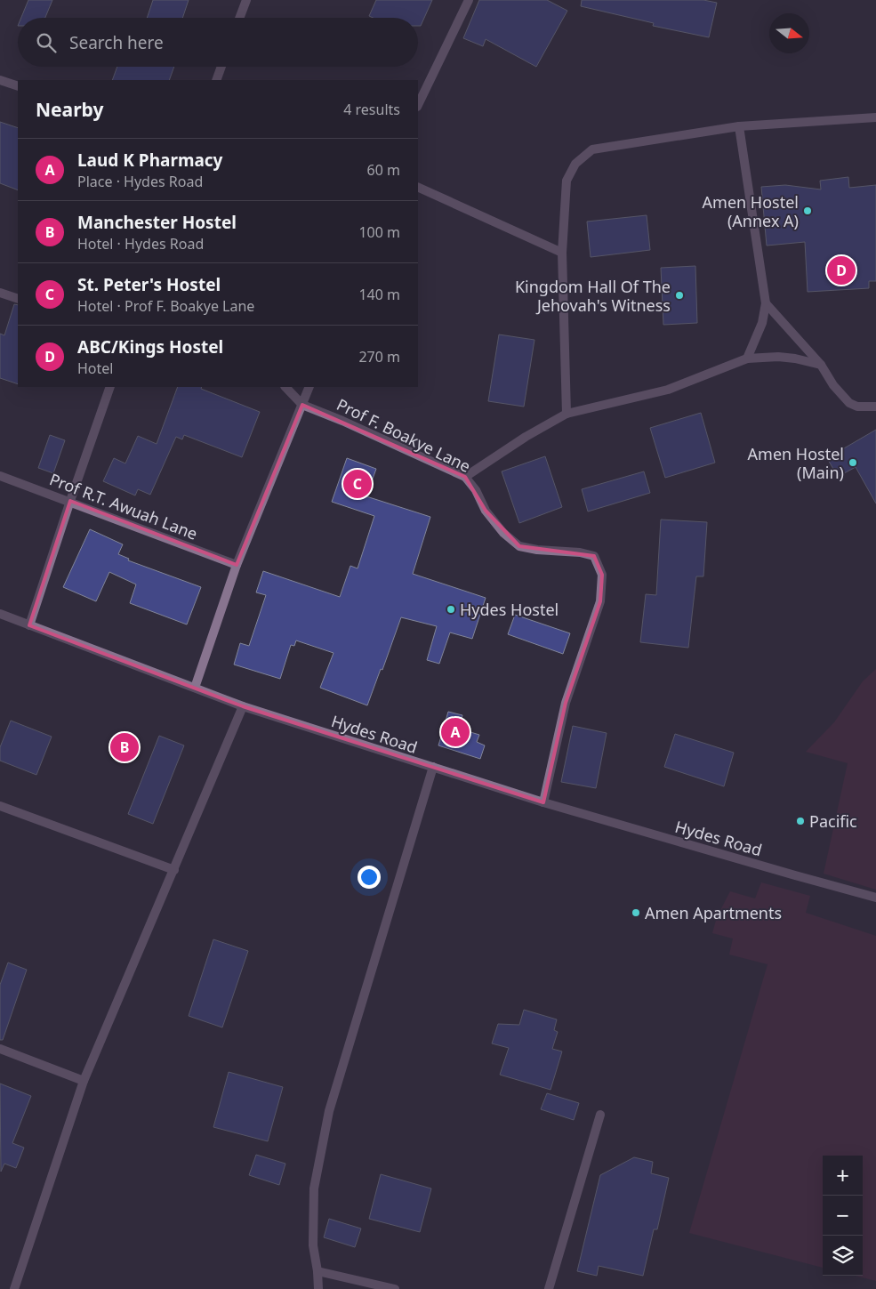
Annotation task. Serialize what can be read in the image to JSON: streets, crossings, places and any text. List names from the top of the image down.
{
  "streets": {
    "street": ["Prof F. Boakye Lane", "Prof R.T. Awuah Lane", "Hydes Road"]
  },
  "crossings": [
    ["Prof F. Boakye Lane", "Hydes Road"]
  ],
  "places": [
    "Amen Hostel (Annex A)",
    "Kingdom Hall Of The Jehovah's Witness",
    "Amen Hostel (Main)",
    "Hydes Hostel",
    "Pacific",
    "Amen Apartments"
  ],
  "north": "right",
  "page": {
    "search": "Search here",
    "heading": ["Nearby", "4 results"],
    "list": [
      {
        "mark": "A",
        "name": "Laud K Pharmacy",
        "note": "Place · Hydes Road",
        "value": "60 m"
      },
      {
        "mark": "B",
        "name": "Manchester Hostel",
        "note": "Hotel · Hydes Road",
        "value": "100 m"
      },
      {
        "mark": "C",
        "name": "St. Peter's Hostel",
        "note": "Hotel · Prof F. Boakye Lane",
        "value": "140 m"
      },
      {
        "mark": "D",
        "name": "ABC/Kings Hostel",
        "note": "Hotel",
        "value": "270 m"
      }
    ],
    "pins": [
      "D",
      "C",
      "A",
      "B"
    ],
    "map_buttons": ["+", "−"]
  }
}
